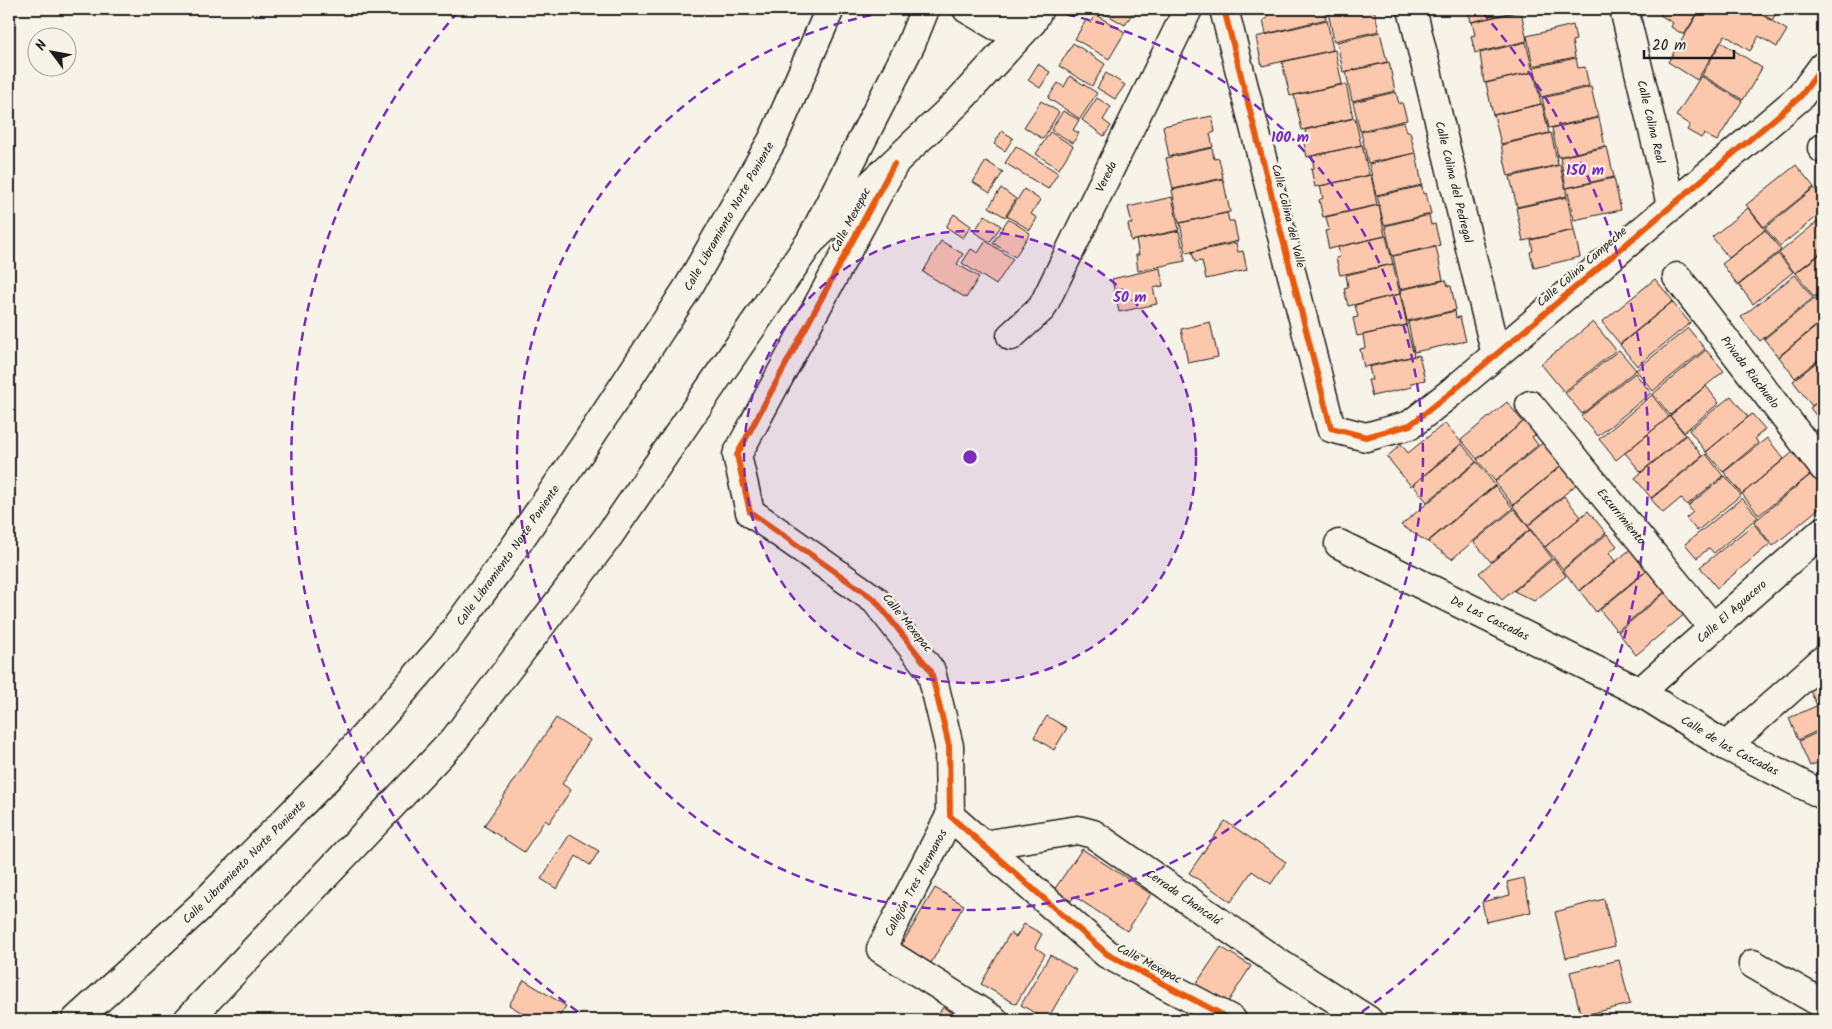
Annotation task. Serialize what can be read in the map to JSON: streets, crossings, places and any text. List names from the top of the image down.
{
  "streets": {
    "main road": [
      "Calle Colina Real",
      "Vereda",
      "Calle Colina del Pedregal",
      "Calle Libramiento Norte Poniente",
      "Calle Colina del Valle",
      "Calle Mexepac",
      "Calle Colina Campeche",
      "Privada Riachuelo",
      "Escurrimiento",
      "Calle El Aguacero",
      "De Las Cascadas",
      "Calle de las Cascadas",
      "Callejón Tres Hermanos",
      "Cerrada Chancalá"
    ]
  },
  "crossings": [
    ["Calle Colina Real", "Calle Colina Campeche"],
    ["Calle Colina del Pedregal", "Calle Colina Campeche"],
    ["Calle Colina del Valle", "Calle Colina Campeche"],
    ["Calle Mexepac", "Callejón Tres Hermanos"],
    ["Calle Mexepac", "Cerrada Chancalá"],
    ["Escurrimiento", "Calle El Aguacero"],
    ["Calle El Aguacero", "De Las Cascadas"],
    ["Calle El Aguacero", "Calle de las Cascadas"],
    ["De Las Cascadas", "Calle de las Cascadas"]
  ],
  "scale_bar": "20 m",
  "north": "top left",
  "rings": ["100 m", "150 m", "50 m"]
}
